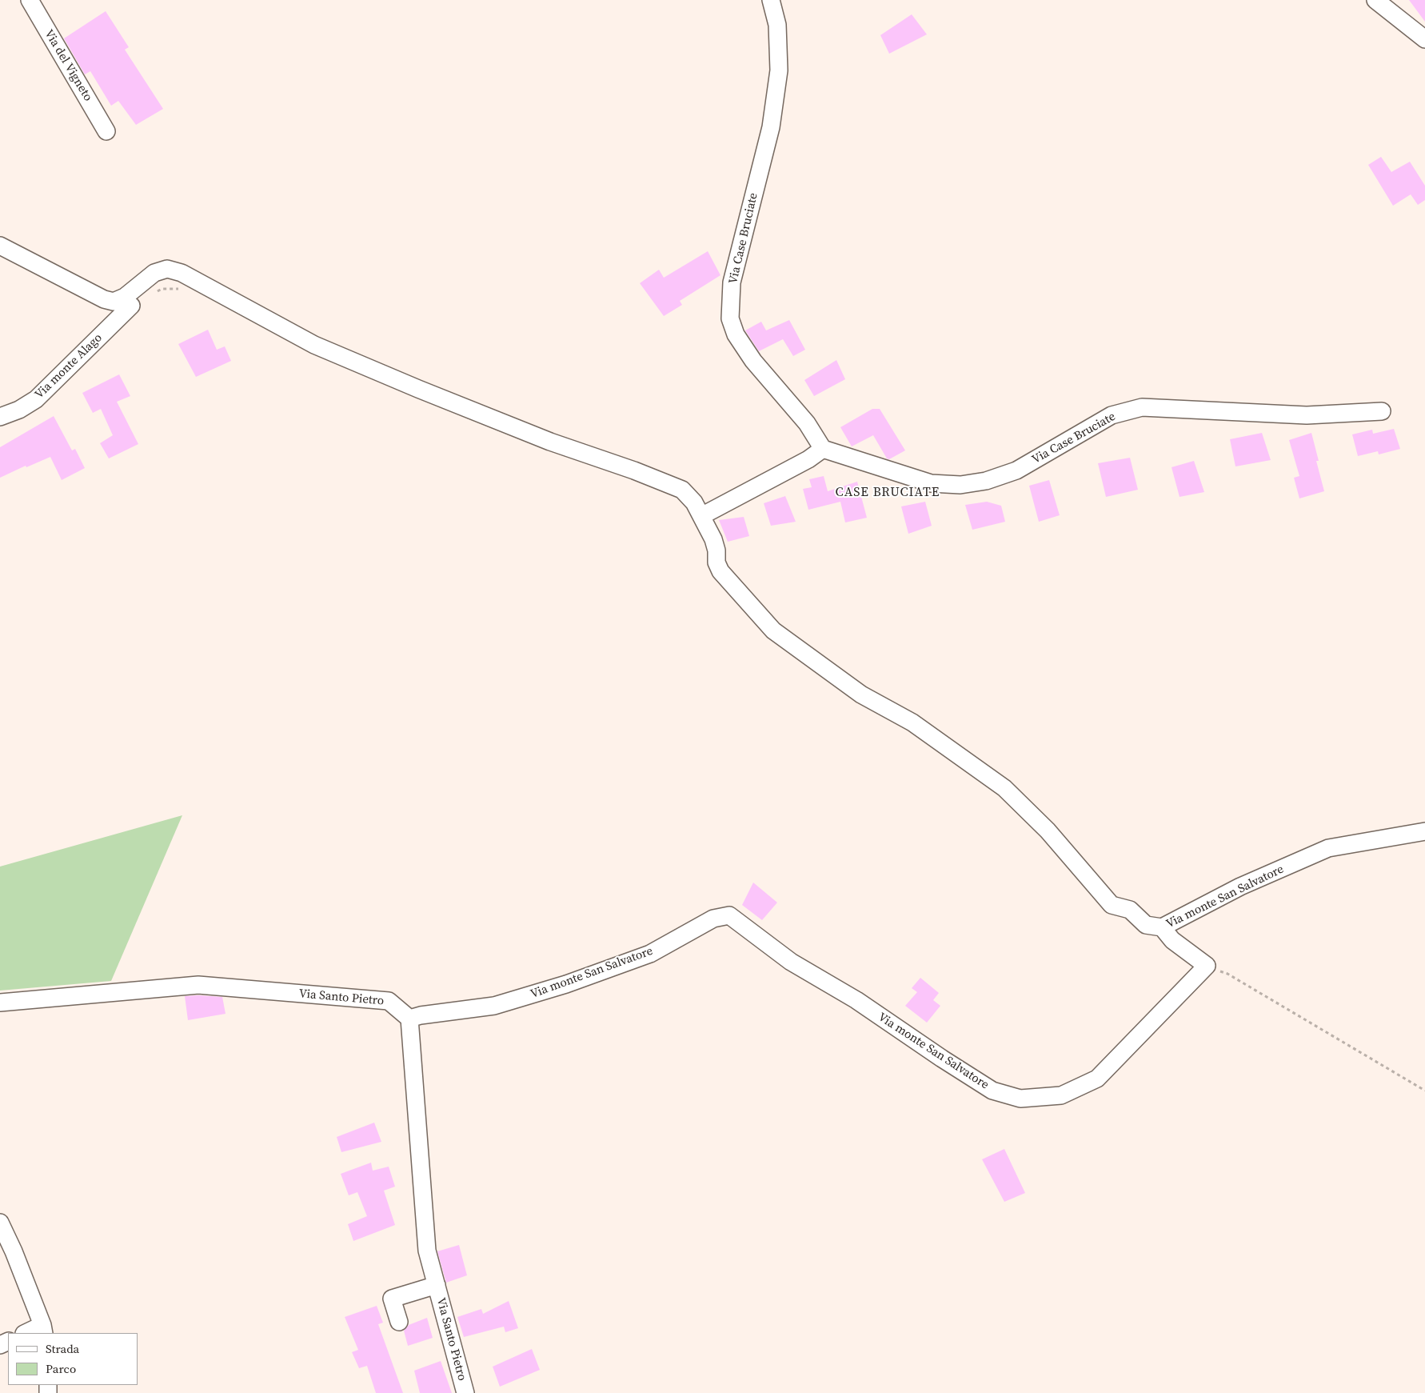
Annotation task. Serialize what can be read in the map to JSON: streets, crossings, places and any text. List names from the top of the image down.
{
  "streets": {
    "street": [
      "Via del Vigneto",
      "Via Case Bruciate",
      "Via monte Alago",
      "Via monte San Salvatore",
      "Via Santo Pietro"
    ]
  },
  "crossings": [
    ["Via monte San Salvatore", "Via Santo Pietro"]
  ],
  "districts": ["CASE BRUCIATE"],
  "legend": ["Strada", "Parco"]
}
